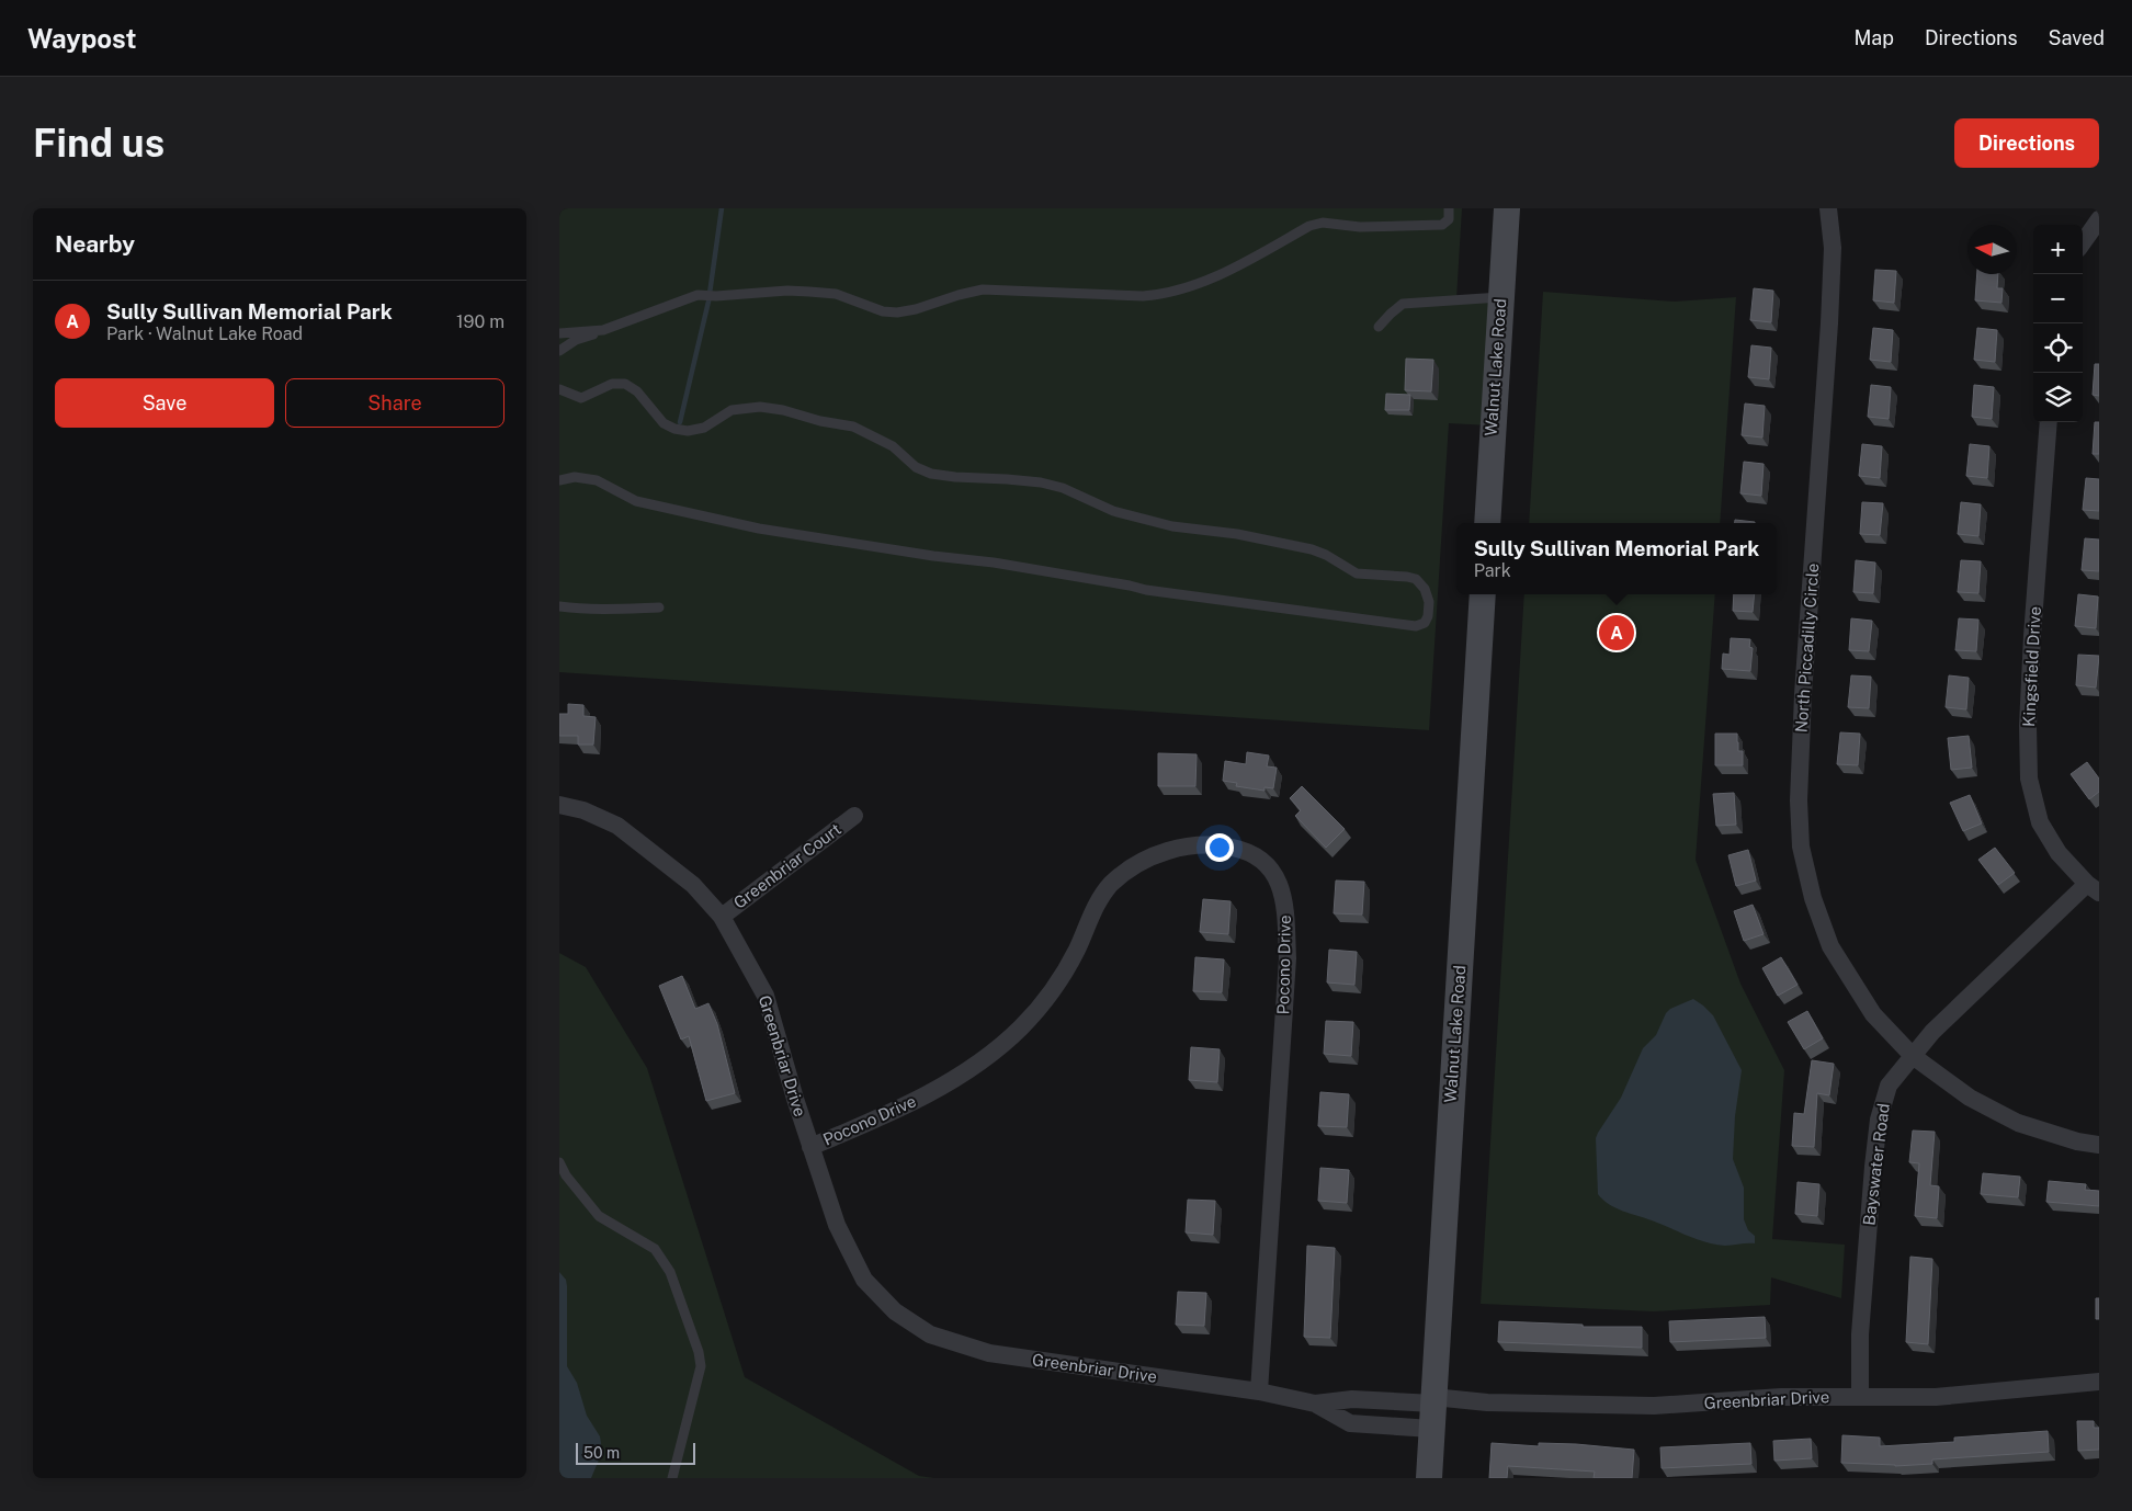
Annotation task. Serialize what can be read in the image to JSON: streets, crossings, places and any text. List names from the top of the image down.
{
  "streets": {
    "street": [
      "Walnut Lake Road",
      "North Piccadilly Circle",
      "Kingsfield Drive",
      "Greenbriar Court",
      "Pocono Drive",
      "Greenbriar Drive",
      "Bayswater Road"
    ]
  },
  "crossings": [
    ["Walnut Lake Road", "Greenbriar Drive"],
    ["North Piccadilly Circle", "Bayswater Road"],
    ["Kingsfield Drive", "Bayswater Road"],
    ["Greenbriar Court", "Greenbriar Drive"],
    ["Pocono Drive", "Greenbriar Drive"],
    ["Greenbriar Drive", "Bayswater Road"]
  ],
  "scale_bar": "50 m",
  "north": "left",
  "page": {
    "header": "Waypost",
    "nav": ["Map", "Directions", "Saved"],
    "buttons": [
      "Directions",
      ["Save", "Share"]
    ],
    "title": "Find us",
    "heading": "Nearby",
    "map_buttons": ["+", "−"],
    "list": [
      {
        "mark": "A",
        "name": "Sully Sullivan Memorial Park",
        "note": "Park · Walnut Lake Road",
        "value": "190 m"
      }
    ],
    "popup": ["Sully Sullivan Memorial Park", "Park"],
    "pins": "A",
    "scale": "50 m"
  }
}
